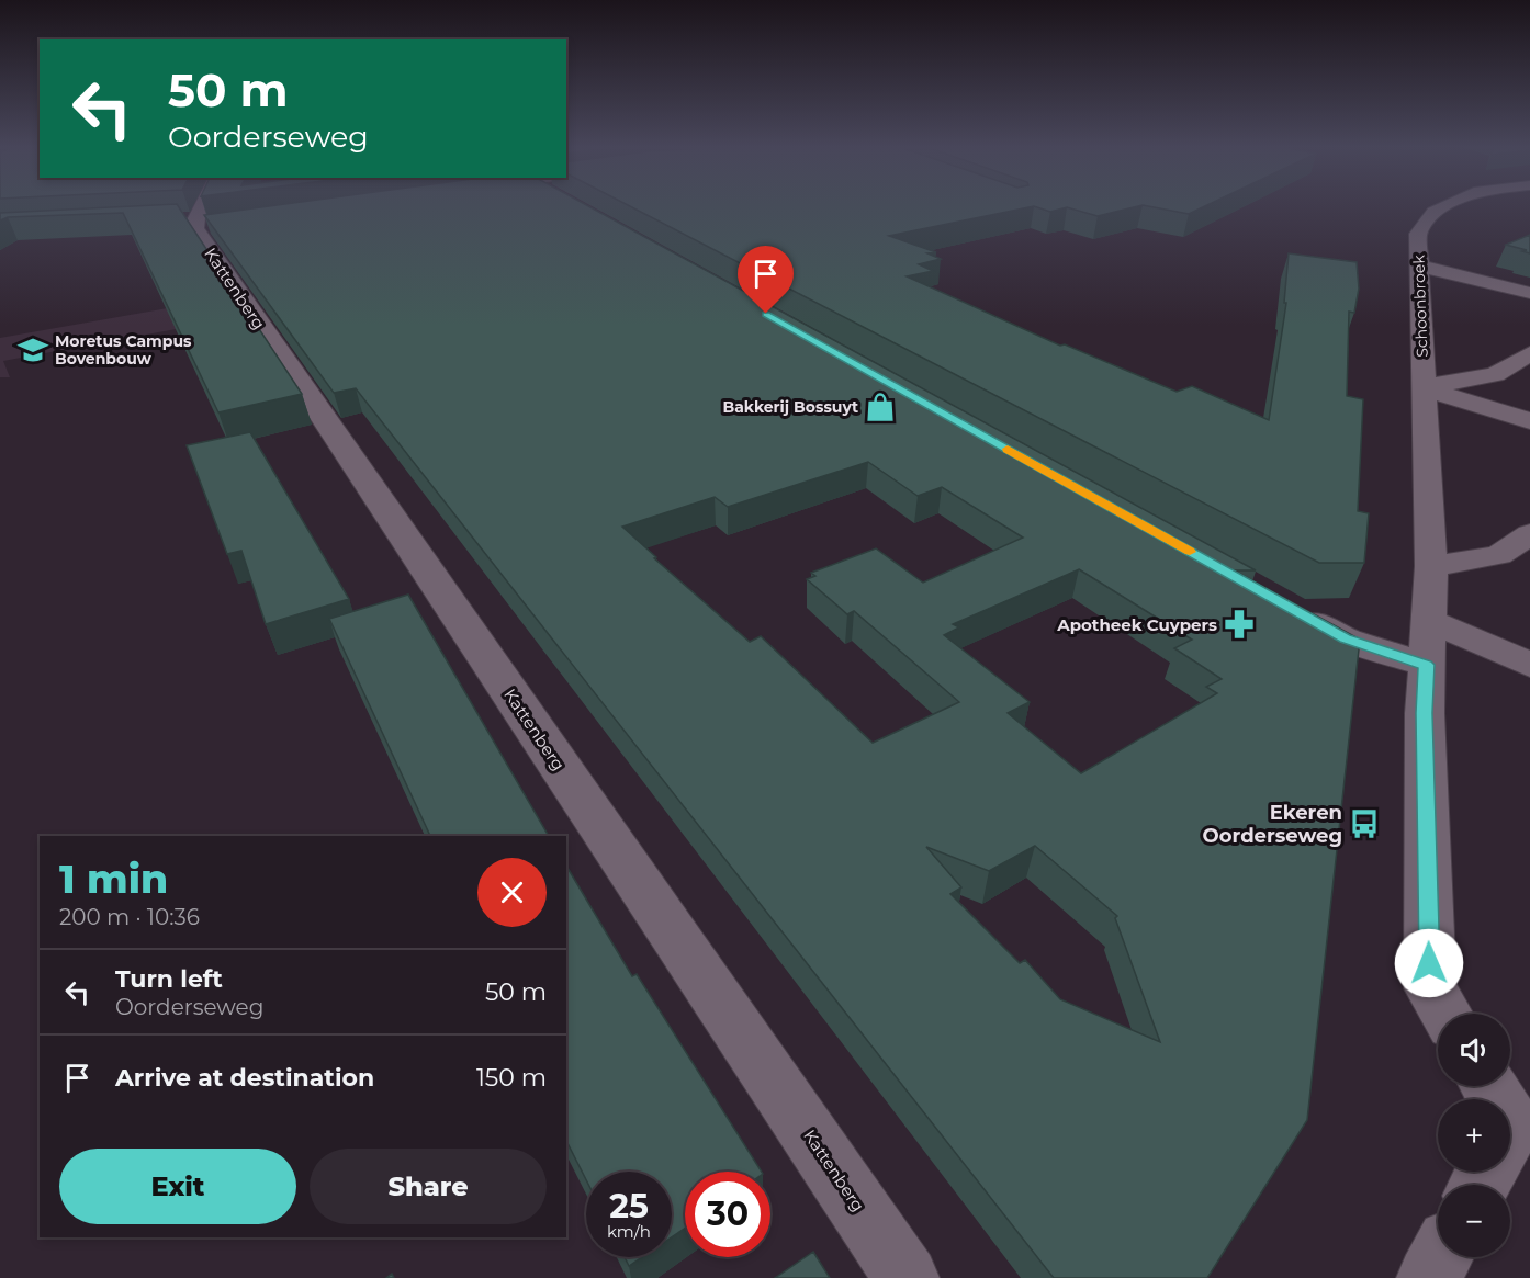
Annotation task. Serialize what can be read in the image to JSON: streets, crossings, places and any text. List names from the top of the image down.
{
  "streets": {
    "street": ["Kattenberg", "Schoonbroek"]
  },
  "places": {
    "school or university": ["Moretus Campus Bovenbouw"],
    "shop": ["Bakkerij Bossuyt"],
    "pharmacy": ["Apotheek Cuypers"],
    "bus stop": ["Ekeren Oorderseweg"]
  },
  "page": {
    "turn": ["50 m", "Oorderseweg"],
    "heading": ["1 min", "200 m · 10:36"],
    "list": [
      {
        "name": "Turn left",
        "note": "Oorderseweg",
        "value": "50 m"
      },
      {
        "name": "Arrive at destination",
        "value": "150 m"
      }
    ],
    "map_buttons": ["+", "−"],
    "buttons": ["Exit", "Share"],
    "speed": "25 km/h",
    "limit": "30"
  }
}
